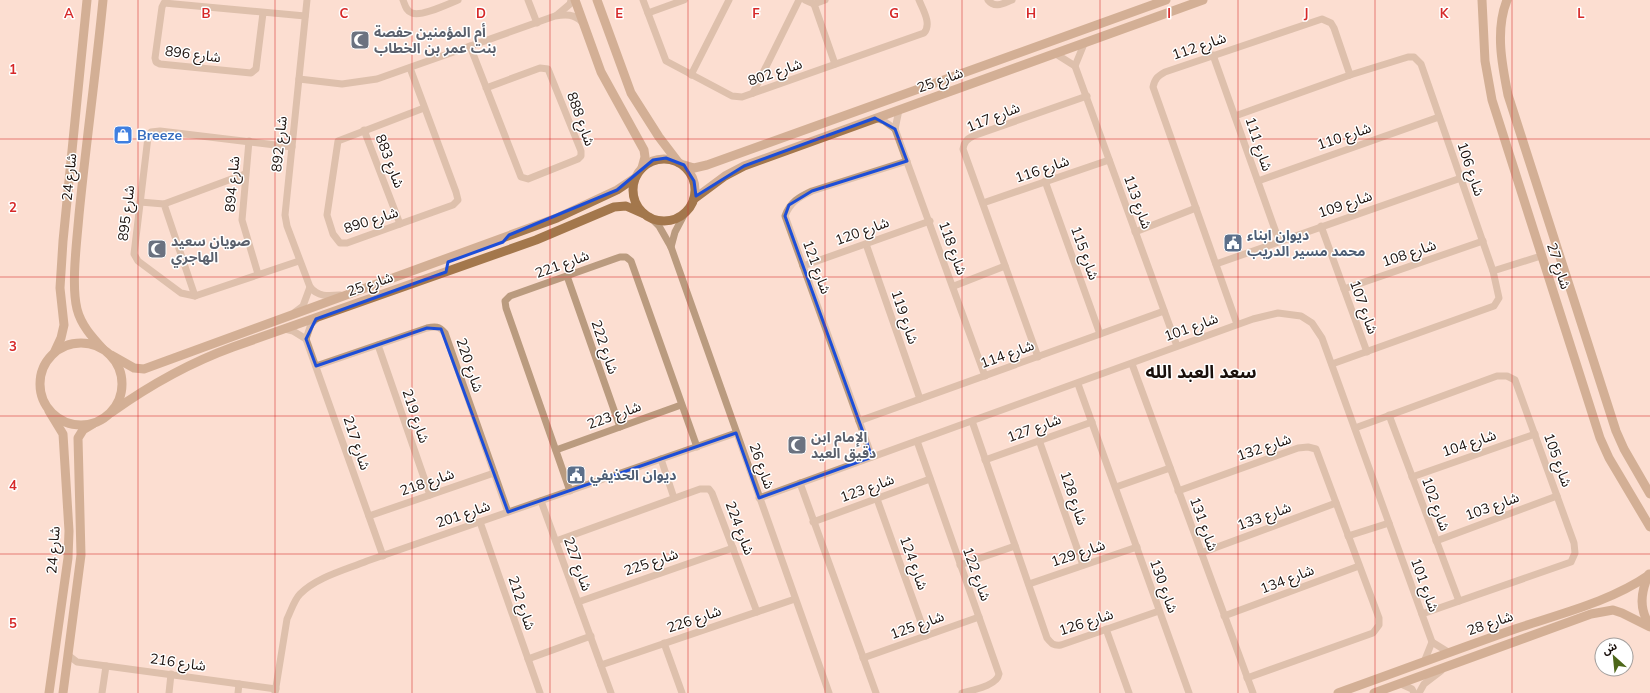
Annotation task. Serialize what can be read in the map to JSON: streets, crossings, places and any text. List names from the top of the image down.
{
  "streets": {
    "street": [
      "شارع 112",
      "شارع 896",
      "شارع 802",
      "شارع 25",
      "شارع 117",
      "شارع 888",
      "شارع 110",
      "شارع 892",
      "شارع 111",
      "شارع 883",
      "شارع 116",
      "شارع 106",
      "شارع 24",
      "شارع 894",
      "شارع 113",
      "شارع 109",
      "شارع 895",
      "شارع 890",
      "شارع 120",
      "شارع 118",
      "شارع 115",
      "شارع 108",
      "شارع 221",
      "شارع 27",
      "شارع 121",
      "شارع 107",
      "شارع 119",
      "شارع 101",
      "شارع 222",
      "شارع 114",
      "شارع 220",
      "شارع 223",
      "شارع 219",
      "شارع 127",
      "شارع 217",
      "شارع 104",
      "شارع 132",
      "شارع 105",
      "شارع 26",
      "شارع 218",
      "شارع 123",
      "شارع 128",
      "شارع 102",
      "شارع 103",
      "شارع 201",
      "شارع 133",
      "شارع 131",
      "شارع 224",
      "شارع 129",
      "شارع 225",
      "شارع 124",
      "شارع 227",
      "شارع 122",
      "شارع 134",
      "شارع 130",
      "شارع 212",
      "شارع 226",
      "شارع 126",
      "شارع 28",
      "شارع 125",
      "شارع 216"
    ]
  },
  "crossings": [
    ["شارع 112", "شارع 111"],
    ["شارع 112", "شارع 106"],
    ["شارع 112", "شارع 109"],
    ["شارع 112", "شارع 101"],
    ["شارع 896", "شارع 892"],
    ["شارع 25", "شارع 24"],
    ["شارع 25", "شارع 26"],
    ["شارع 117", "شارع 116"],
    ["شارع 117", "شارع 113"],
    ["شارع 117", "شارع 114"],
    ["شارع 110", "شارع 111"],
    ["شارع 110", "شارع 106"],
    ["شارع 892", "شارع 895"],
    ["شارع 111", "شارع 106"],
    ["شارع 111", "شارع 109"],
    ["شارع 883", "شارع 890"],
    ["شارع 116", "شارع 113"],
    ["شارع 116", "شارع 115"],
    ["شارع 106", "شارع 109"],
    ["شارع 106", "شارع 108"],
    ["شارع 106", "شارع 107"],
    ["شارع 106", "شارع 101"],
    ["شارع 894", "شارع 895"],
    ["شارع 113", "شارع 101"],
    ["شارع 113", "شارع 114"],
    ["شارع 109", "شارع 107"],
    ["شارع 120", "شارع 118"],
    ["شارع 120", "شارع 121"],
    ["شارع 120", "شارع 119"],
    ["شارع 118", "شارع 121"],
    ["شارع 118", "شارع 114"],
    ["شارع 115", "شارع 114"],
    ["شارع 108", "شارع 107"],
    ["شارع 221", "شارع 222"],
    ["شارع 221", "شارع 223"],
    ["شارع 221", "شارع 201"],
    ["شارع 121", "شارع 101"],
    ["شارع 121", "شارع 114"],
    ["شارع 119", "شارع 114"],
    ["شارع 101", "شارع 105"],
    ["شارع 101", "شارع 26"],
    ["شارع 101", "شارع 131"],
    ["شارع 101", "شارع 122"],
    ["شارع 101", "شارع 130"],
    ["شارع 101", "شارع 126"],
    ["شارع 222", "شارع 223"],
    ["شارع 220", "شارع 219"],
    ["شارع 220", "شارع 217"],
    ["شارع 220", "شارع 218"],
    ["شارع 220", "شارع 201"],
    ["شارع 219", "شارع 218"],
    ["شارع 127", "شارع 128"],
    ["شارع 127", "شارع 130"],
    ["شارع 127", "شارع 126"],
    ["شارع 217", "شارع 218"],
    ["شارع 217", "شارع 201"],
    ["شارع 104", "شارع 105"],
    ["شارع 104", "شارع 102"],
    ["شارع 132", "شارع 133"],
    ["شارع 132", "شارع 131"],
    ["شارع 132", "شارع 134"],
    ["شارع 105", "شارع 102"],
    ["شارع 105", "شارع 103"],
    ["شارع 26", "شارع 201"],
    ["شارع 26", "شارع 226"],
    ["شارع 123", "شارع 124"],
    ["شارع 123", "شارع 122"],
    ["شارع 128", "شارع 129"],
    ["شارع 102", "شارع 103"],
    ["شارع 201", "شارع 227"],
    ["شارع 201", "شارع 212"],
    ["شارع 201", "شارع 216"],
    ["شارع 133", "شارع 131"],
    ["شارع 131", "شارع 134"],
    ["شارع 224", "شارع 225"],
    ["شارع 224", "شارع 227"],
    ["شارع 224", "شارع 226"],
    ["شارع 129", "شارع 130"],
    ["شارع 129", "شارع 126"],
    ["شارع 225", "شارع 227"],
    ["شارع 124", "شارع 125"],
    ["شارع 227", "شارع 226"],
    ["شارع 122", "شارع 125"],
    ["شارع 130", "شارع 126"]
  ],
  "districts": ["سعد العبد الله"],
  "places": {
    "mosque": ["أم المؤمنين حفصة بنت عمر بن الخطاب", "صويان سعيد الهاجري", "الإمام ابن دقيق العيد"],
    "shop": ["Breeze"],
    "public building": ["ديوان ابناء محمد مسير الدريب", "ديوان الحذيفي"]
  },
  "north": "top left",
  "grid": {
    "columns": [
      "A",
      "B",
      "C",
      "D",
      "E",
      "F",
      "G",
      "H",
      "I",
      "J",
      "K",
      "L"
    ],
    "rows": [
      "1",
      "2",
      "3",
      "4",
      "5"
    ]
  }
}
